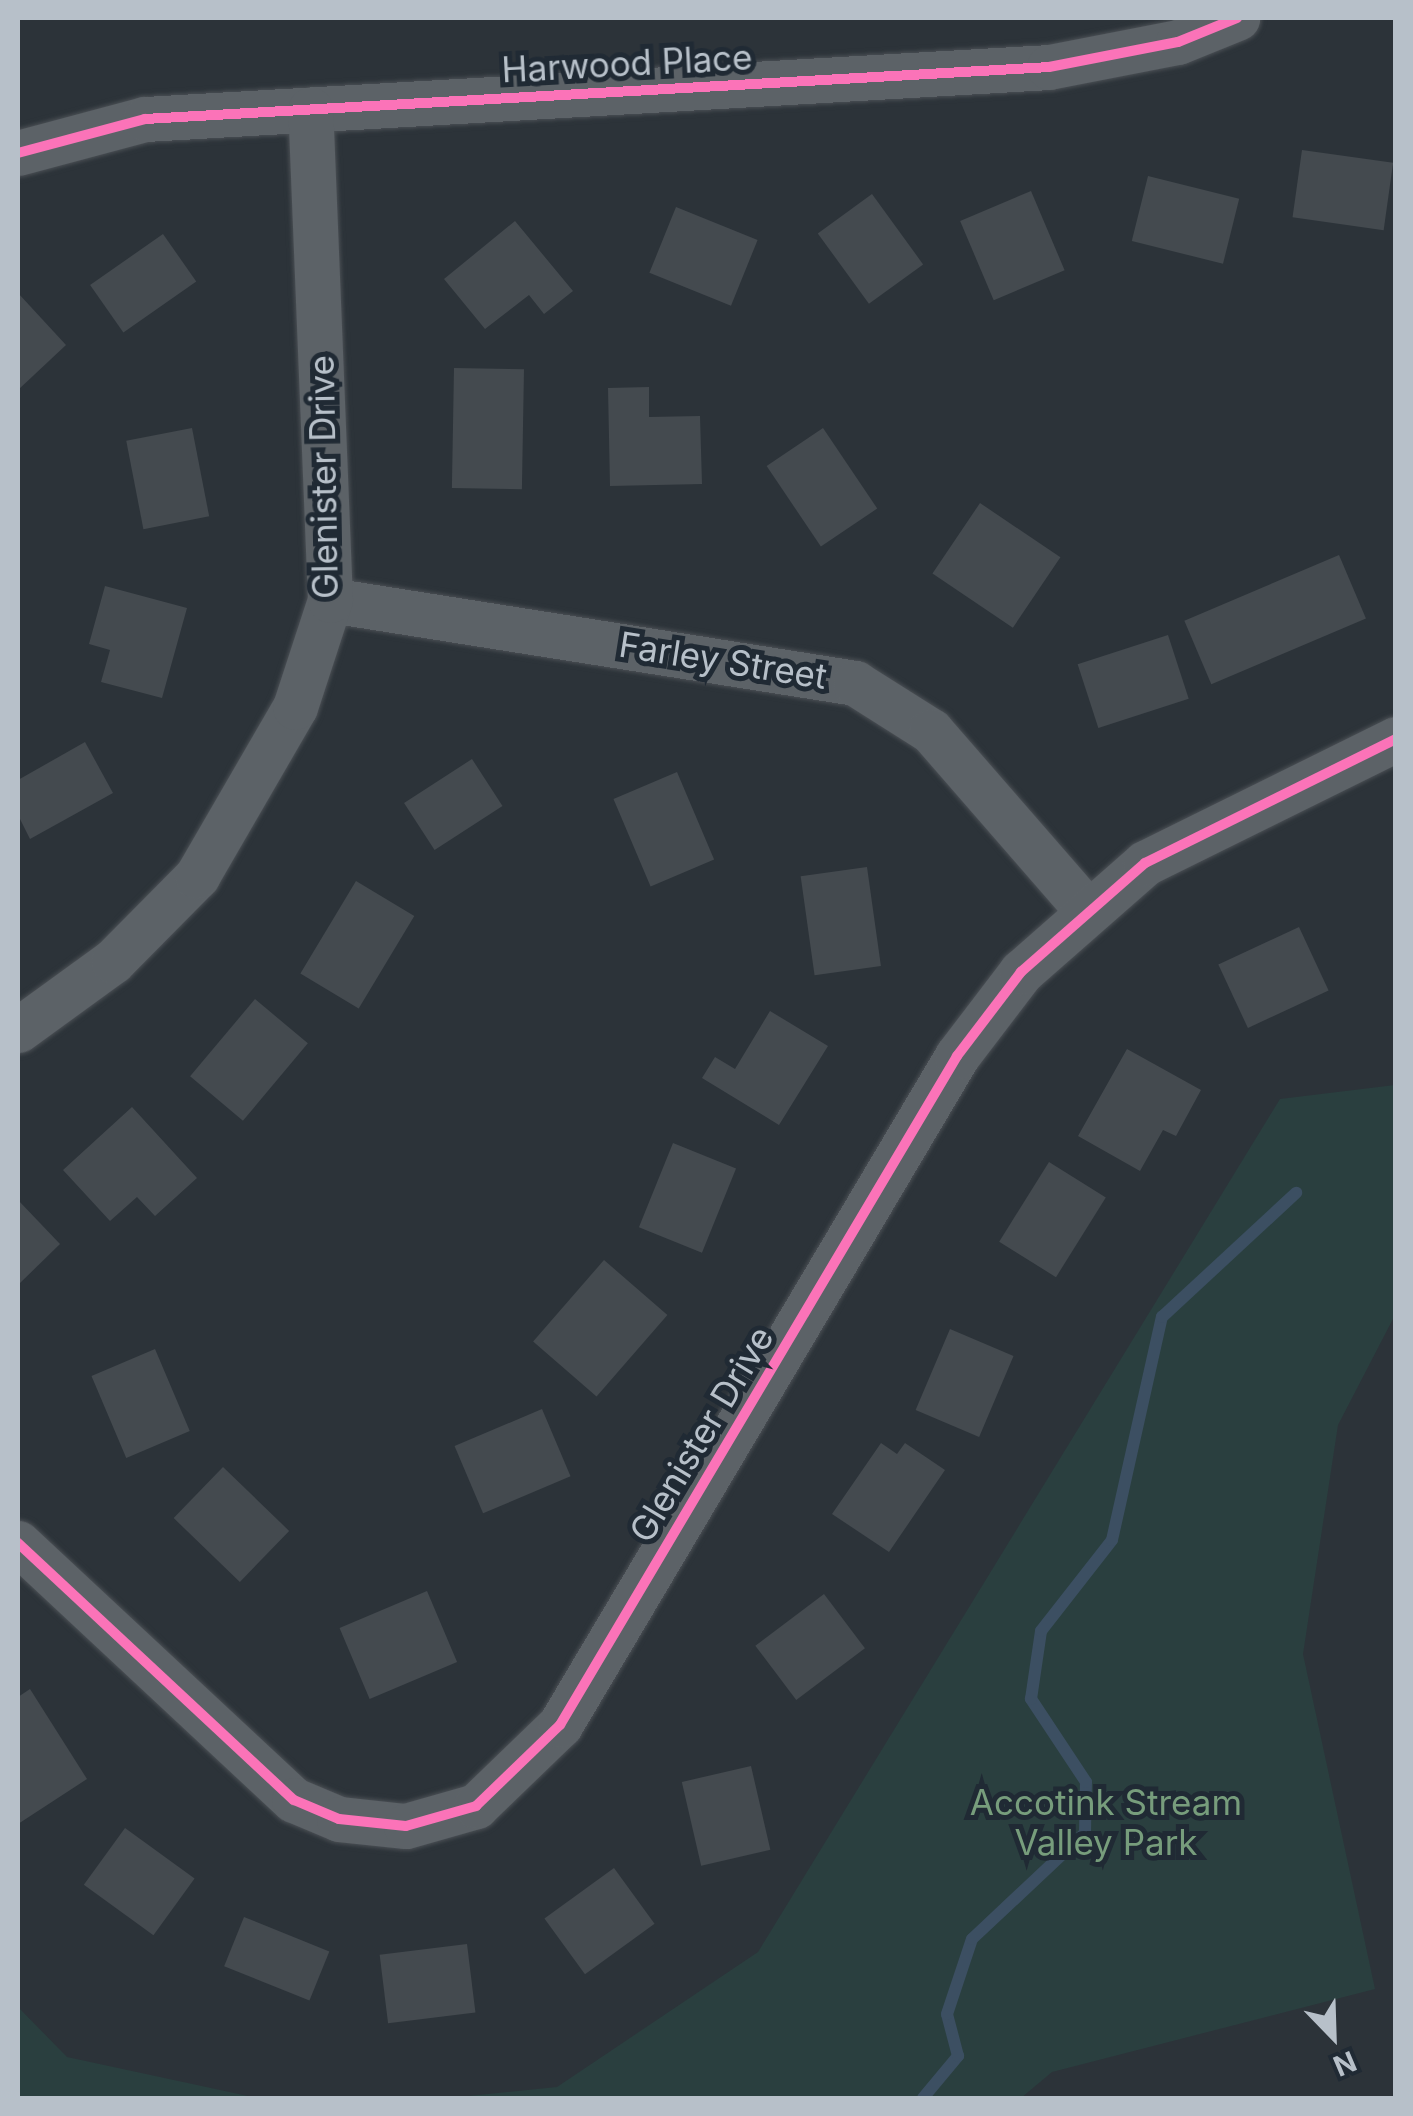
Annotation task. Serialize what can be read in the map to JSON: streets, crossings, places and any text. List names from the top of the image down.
{
  "streets": {
    "street": ["Harwood Place", "Glenister Drive", "Farley Street"]
  },
  "crossings": [
    ["Harwood Place", "Glenister Drive"],
    ["Glenister Drive", "Farley Street"]
  ],
  "parks": ["Accotink Stream Valley Park"],
  "north": "bottom right"
}
